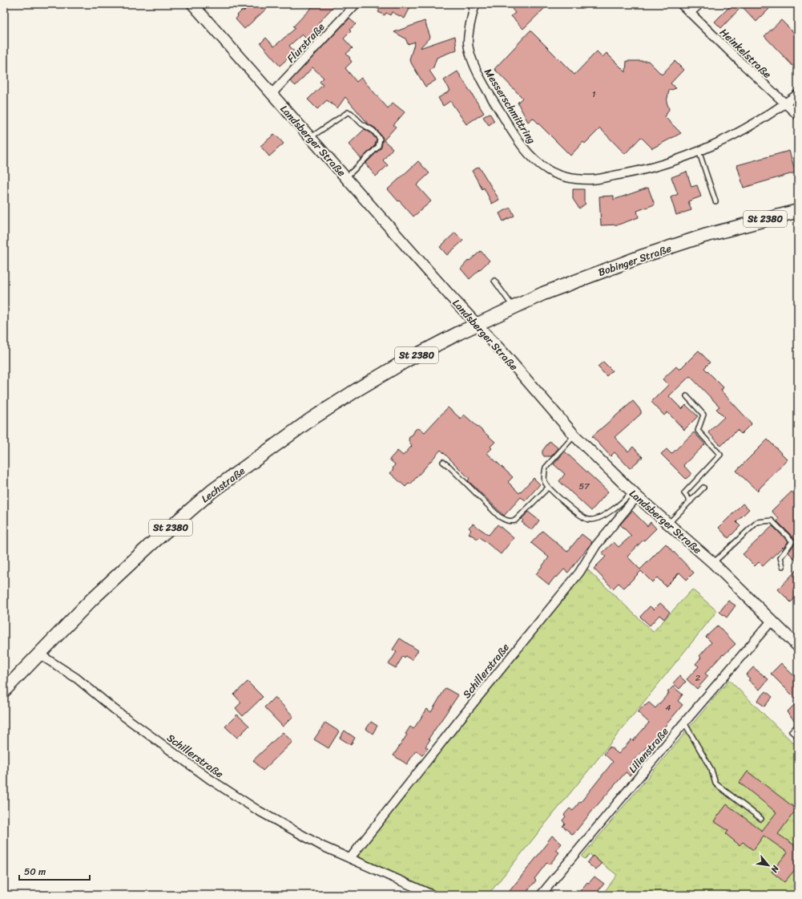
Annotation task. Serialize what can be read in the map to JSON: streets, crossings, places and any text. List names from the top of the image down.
{
  "streets": {
    "main road": ["St 2380", "Bobinger Straße", "Lechstraße"],
    "street": [
      "Flurstraße",
      "Heinkelstraße",
      "Messerschmittring",
      "Landsberger Straße",
      "Schillerstraße",
      "Lilienstraße"
    ]
  },
  "crossings": [
    ["Flurstraße", "Landsberger Straße"],
    ["Heinkelstraße", "Messerschmittring"],
    ["Landsberger Straße", "Bobinger Straße"],
    ["Landsberger Straße", "Lechstraße"],
    ["Landsberger Straße", "Schillerstraße"],
    ["Landsberger Straße", "Lilienstraße"],
    ["Bobinger Straße", "Lechstraße"],
    ["Lechstraße", "Schillerstraße"]
  ],
  "house_numbers": [
    "1",
    "57",
    "2",
    "4"
  ],
  "scale_bar": "50 m",
  "north": "bottom right"
}
